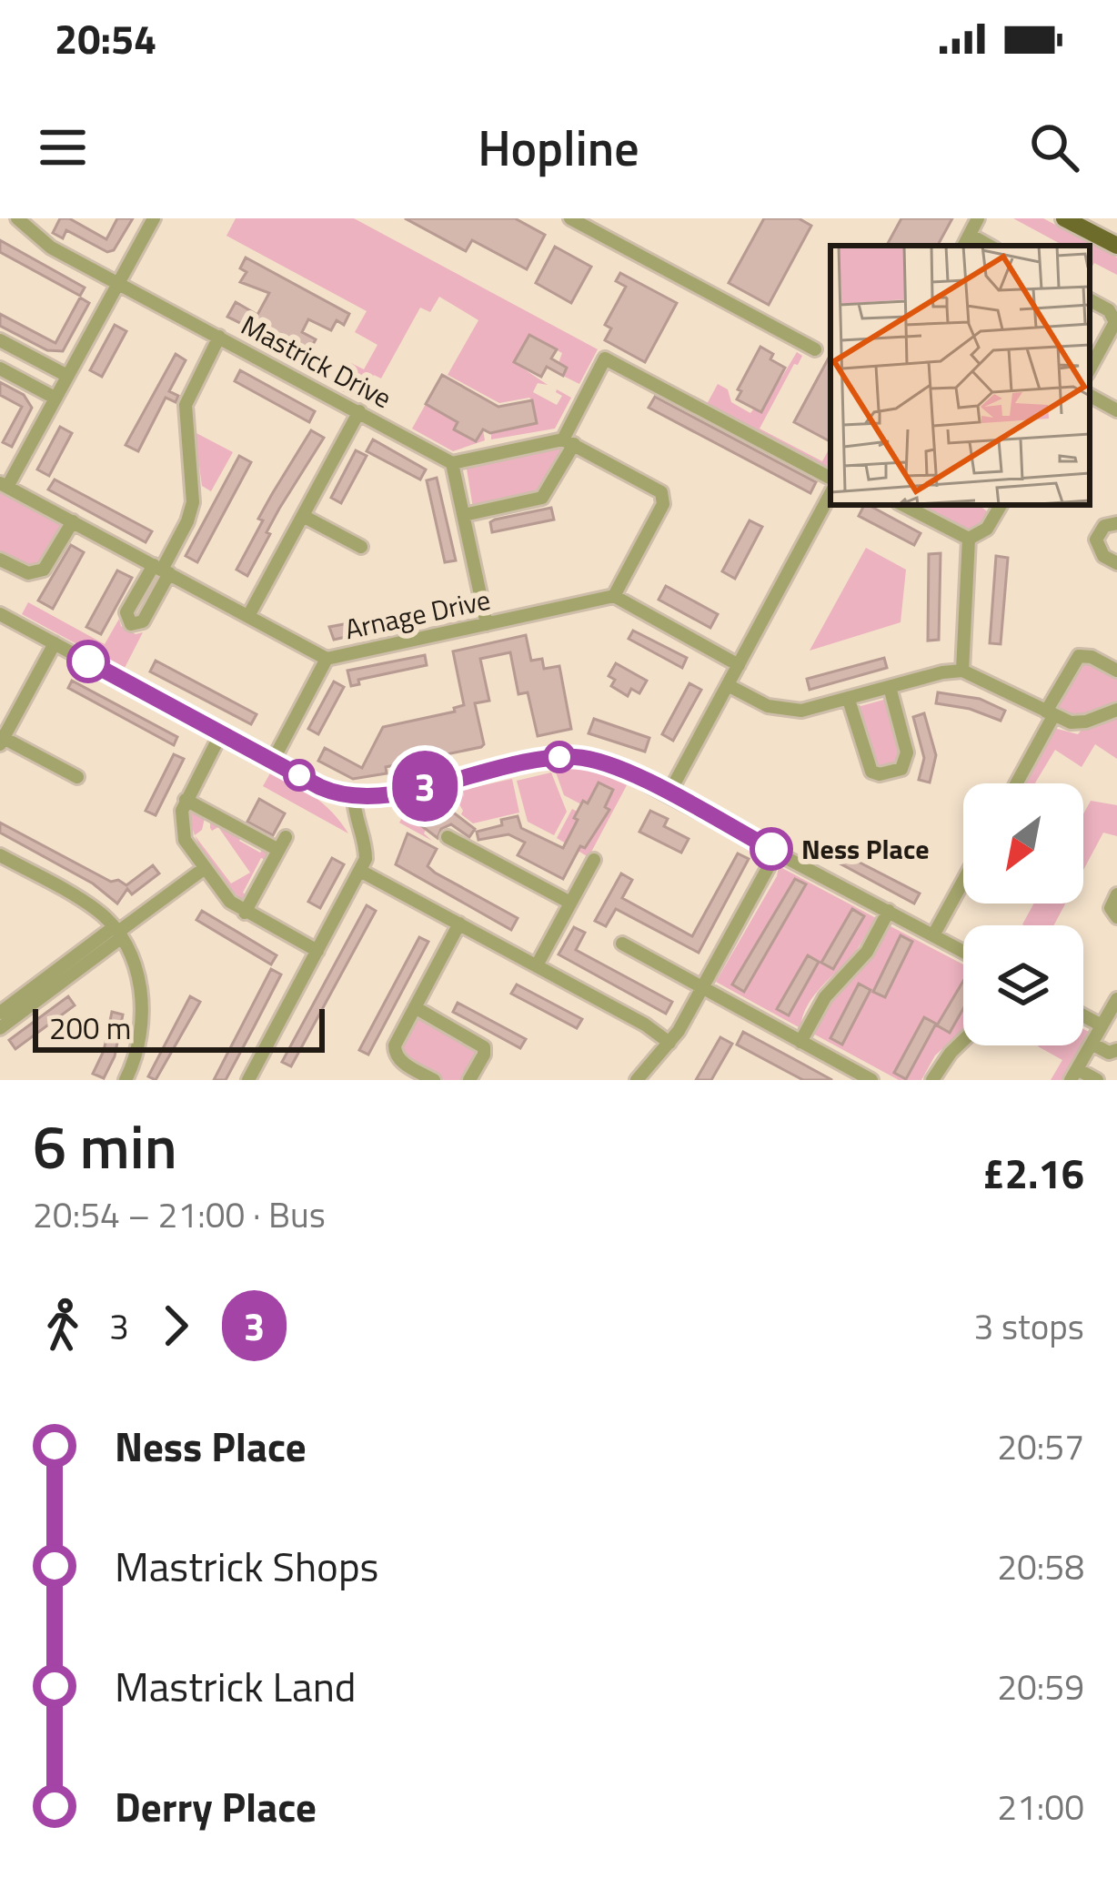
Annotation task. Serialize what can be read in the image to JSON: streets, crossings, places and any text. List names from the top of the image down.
{
  "streets": {
    "street": ["Mastrick Drive", "Arnage Drive"]
  },
  "places": ["Ness Place"],
  "lines": ["bus line 3"],
  "scale_bar": "200 m",
  "north": "bottom left",
  "page": {
    "status": "20:54",
    "header": "Hopline",
    "on_map": "3",
    "scale": "200 m",
    "heading": ["6 min", "20:54 – 21:00 · Bus", "£2.16"],
    "legs": ["3", "3", "3 stops"],
    "list": [
      {
        "name": "Ness Place",
        "value": "20:57"
      },
      {
        "name": "Mastrick Shops",
        "value": "20:58"
      },
      {
        "name": "Mastrick Land",
        "value": "20:59"
      },
      {
        "name": "Derry Place",
        "value": "21:00"
      }
    ]
  }
}
